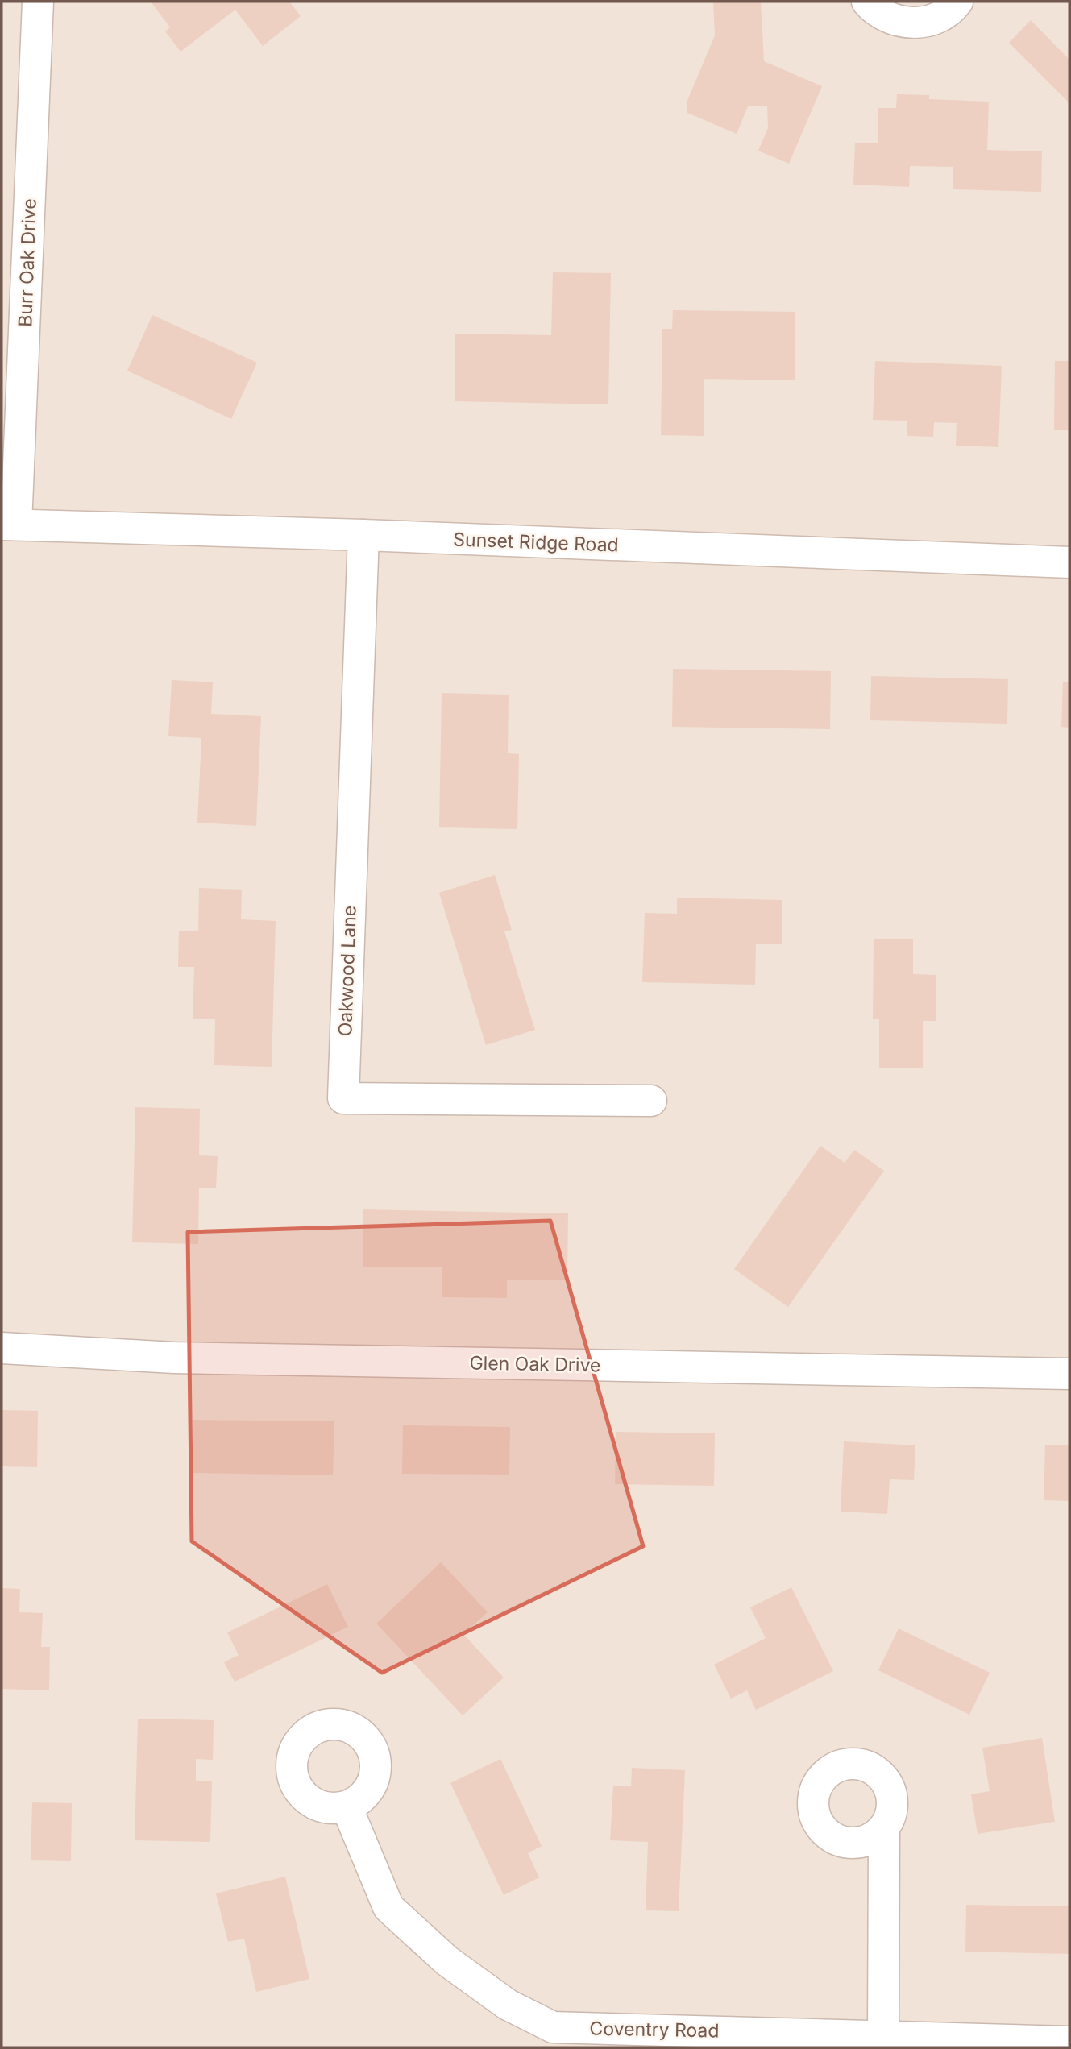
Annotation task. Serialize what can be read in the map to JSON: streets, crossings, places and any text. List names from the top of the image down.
{
  "streets": {
    "street": [
      "Burr Oak Drive",
      "Sunset Ridge Road",
      "Oakwood Lane",
      "Glen Oak Drive",
      "Coventry Road"
    ]
  },
  "crossings": [
    ["Burr Oak Drive", "Sunset Ridge Road"],
    ["Sunset Ridge Road", "Oakwood Lane"]
  ]
}
